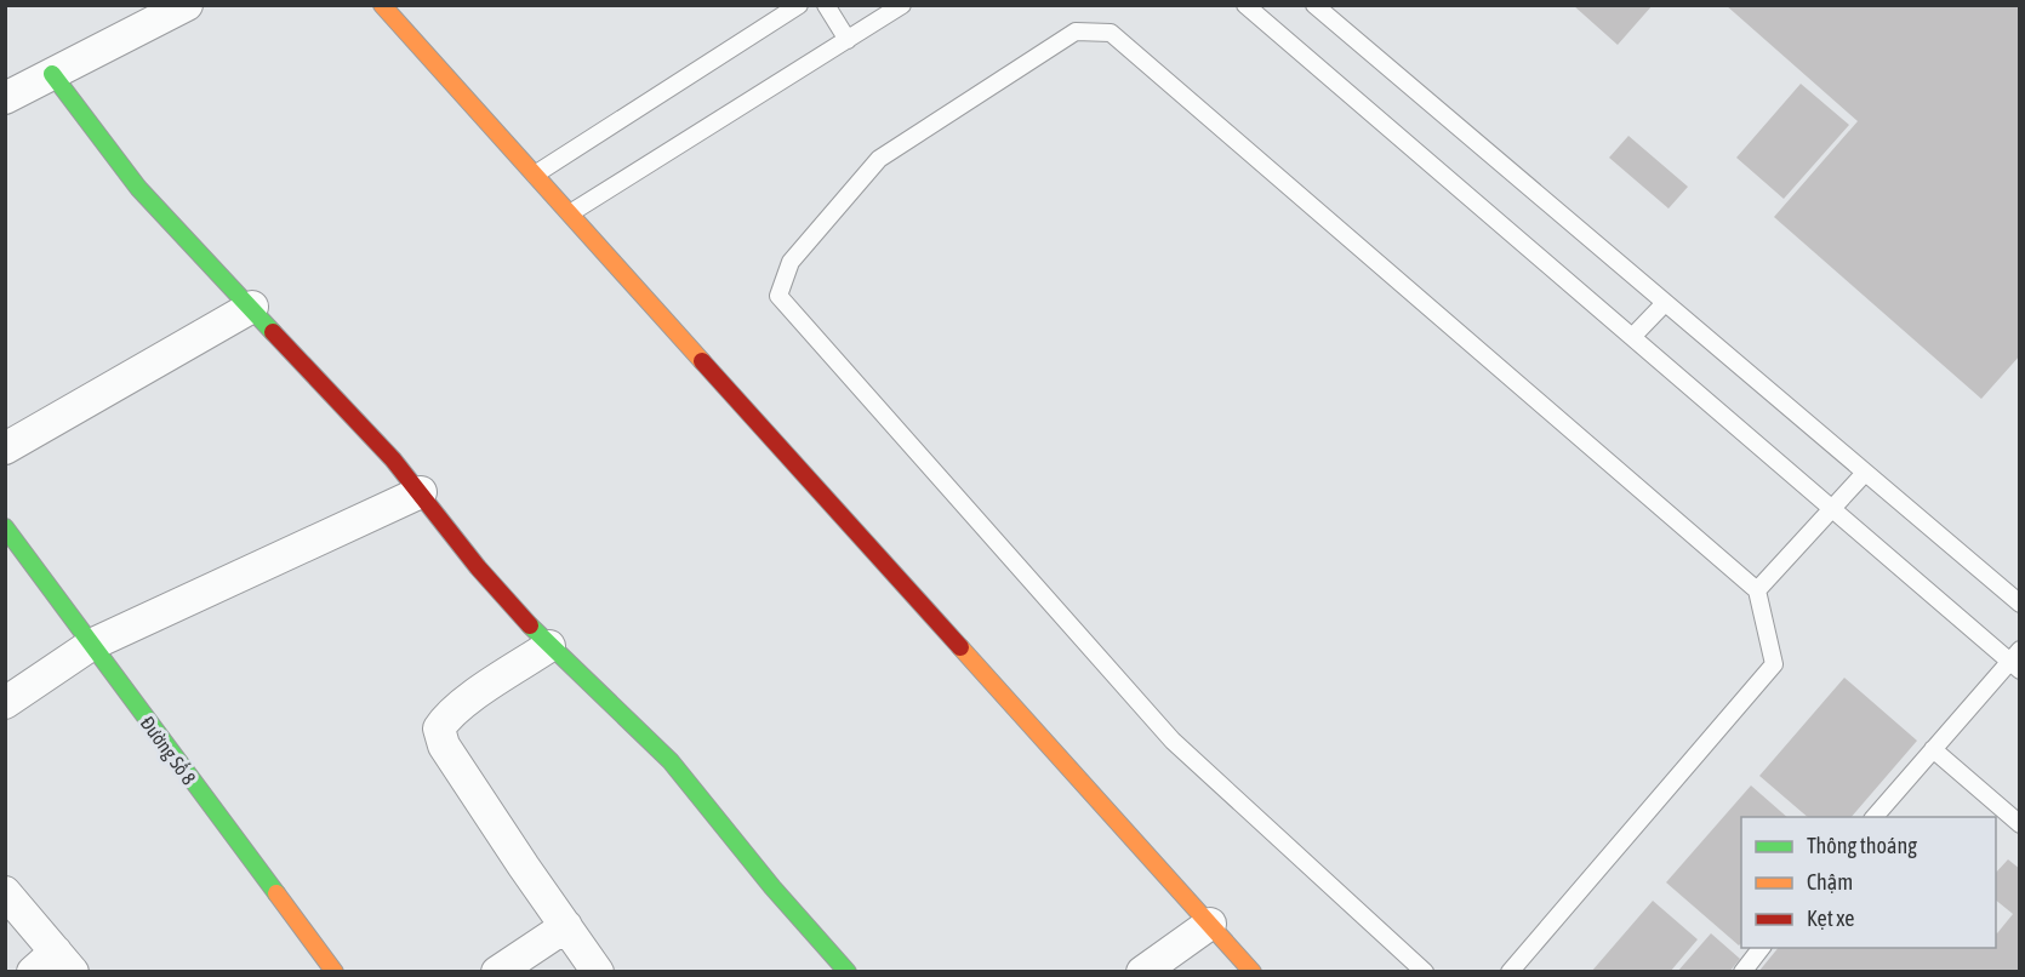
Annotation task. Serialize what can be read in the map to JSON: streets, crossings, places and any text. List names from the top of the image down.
{
  "streets": {
    "street": ["Đường Số 8"]
  },
  "legend": ["Thông thoáng", "Chậm", "Kẹt xe"]
}
